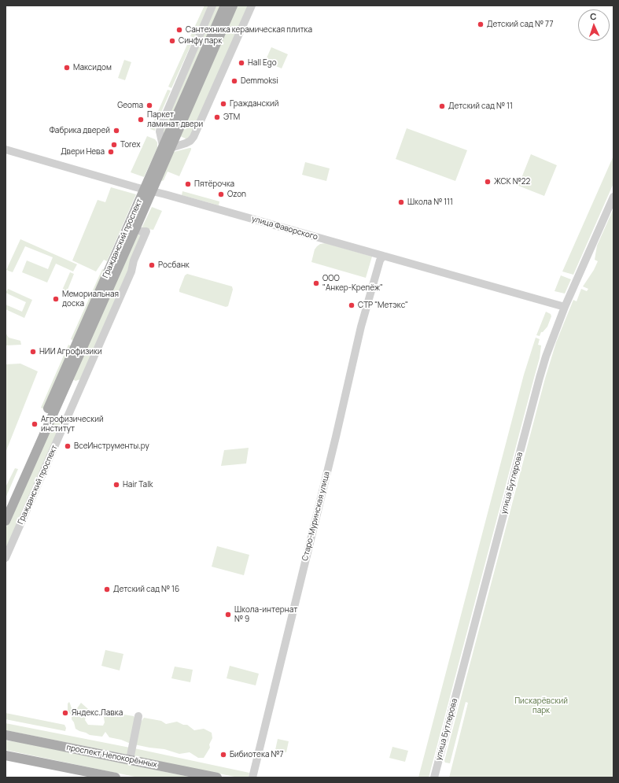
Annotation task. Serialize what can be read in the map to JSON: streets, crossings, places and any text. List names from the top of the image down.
{
  "streets": {
    "main road": ["Гражданский проспект", "проспект Непокорённых"],
    "street": ["улица Фаворского", "улица Бутлерова", "Старо-Муринская улица"]
  },
  "crossings": [
    ["улица Фаворского", "Гражданский проспект"],
    ["улица Фаворского", "улица Бутлерова"],
    ["улица Фаворского", "Старо-Муринская улица"]
  ],
  "parks": ["Пискарёвский парк"],
  "places": [
    "Детский сад № 77",
    "Сантехника керамическая плитка",
    "Синфу парк",
    "Hall Ego",
    "Максидом",
    "Demmoksi",
    "Гражданский",
    "Geoma",
    "Детский сад № 11",
    "ЭТМ",
    "Паркет ламинат двери",
    "Фабрика дверей",
    "Torex",
    "Двери Нева",
    "ЖСК №22",
    "Пятёрочка",
    "Ozon",
    "Школа № 111",
    "Росбанк",
    "ООО \"Анкер-Крепёж\"",
    "Мемориальная доска",
    "СТР \"Метэкс\"",
    "НИИ Агрофизики",
    "Агрофизический институт",
    "ВсеИнструменты.ру",
    "Hair Talk",
    "Детский сад № 16",
    "Школа-интернат № 9",
    "Яндекс.Лавка",
    "Бибиотека №7"
  ],
  "north": "top"
}
